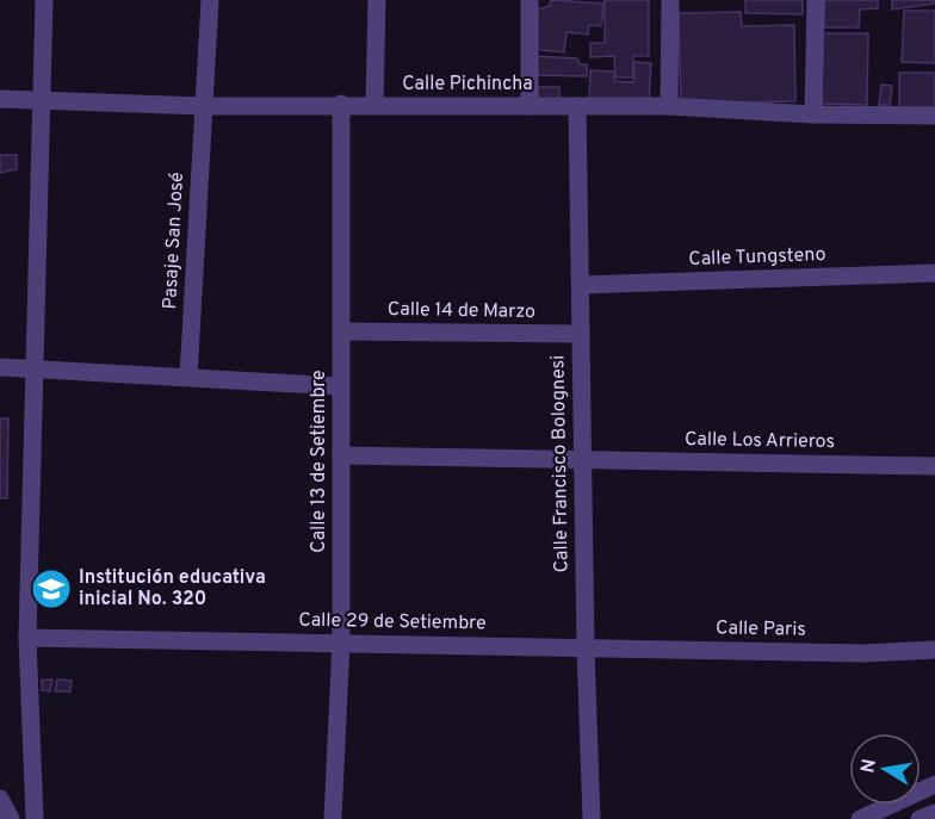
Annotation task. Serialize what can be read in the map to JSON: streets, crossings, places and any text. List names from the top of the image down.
{
  "streets": {
    "street": [
      "Calle Pichincha",
      "Pasaje San José",
      "Calle Tungsteno",
      "Calle 14 de Marzo",
      "Calle Los Arrieros",
      "Calle 13 de Setiembre",
      "Calle Francisco Bolognesi",
      "Calle 29 de Setiembre",
      "Calle Paris"
    ]
  },
  "crossings": [
    ["Calle Pichincha", "Pasaje San José"],
    ["Calle Pichincha", "Calle 13 de Setiembre"],
    ["Calle Pichincha", "Calle Francisco Bolognesi"],
    ["Calle Tungsteno", "Calle Francisco Bolognesi"],
    ["Calle 14 de Marzo", "Calle 13 de Setiembre"],
    ["Calle 14 de Marzo", "Calle Francisco Bolognesi"],
    ["Calle Los Arrieros", "Calle 13 de Setiembre"],
    ["Calle Los Arrieros", "Calle Francisco Bolognesi"],
    ["Calle 13 de Setiembre", "Calle 29 de Setiembre"],
    ["Calle Francisco Bolognesi", "Calle 29 de Setiembre"],
    ["Calle Francisco Bolognesi", "Calle Paris"],
    ["Calle 29 de Setiembre", "Calle Paris"]
  ],
  "places": {
    "school or university": ["Institución educativa inicial No. 320"]
  },
  "north": "left"
}
